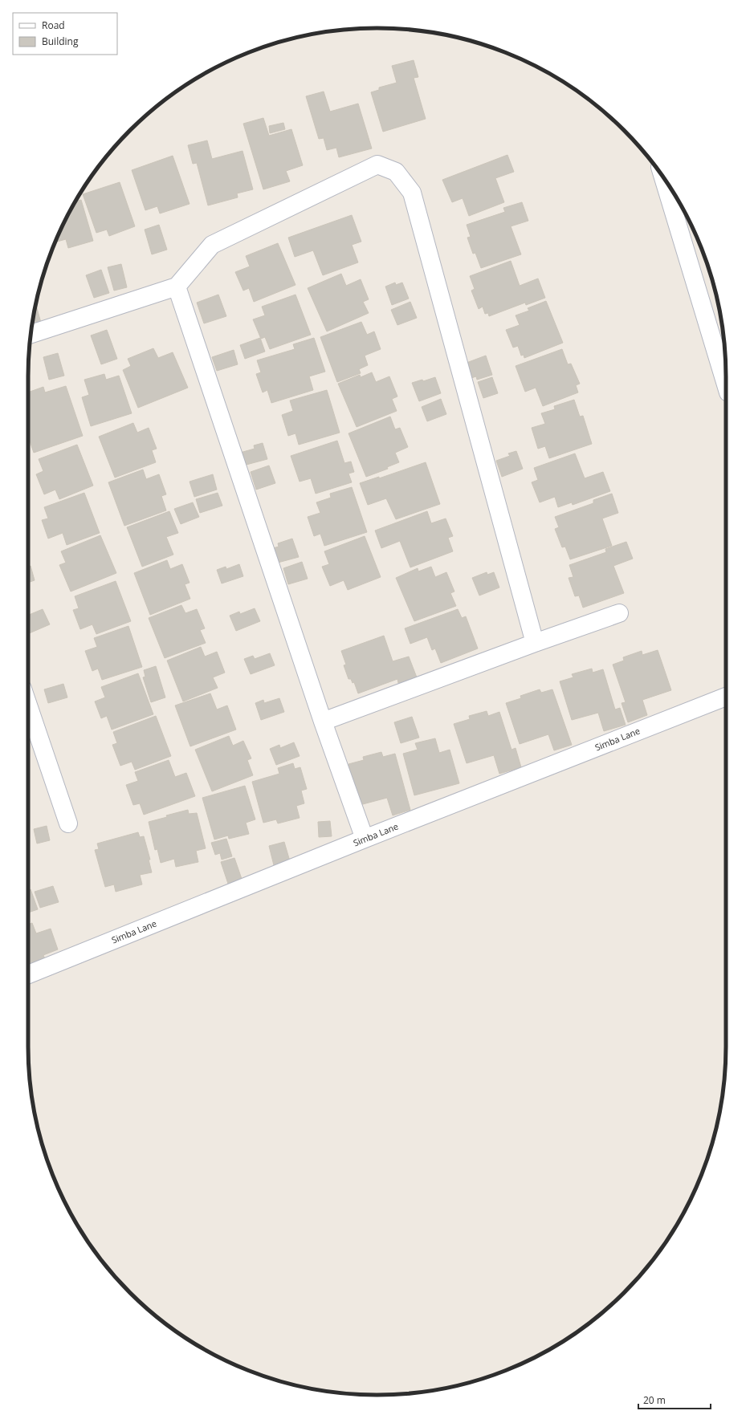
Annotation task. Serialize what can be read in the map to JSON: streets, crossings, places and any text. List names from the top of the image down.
{
  "streets": {
    "street": ["Simba Lane"]
  },
  "legend": ["Road", "Building"],
  "scale_bar": "20 m"
}
